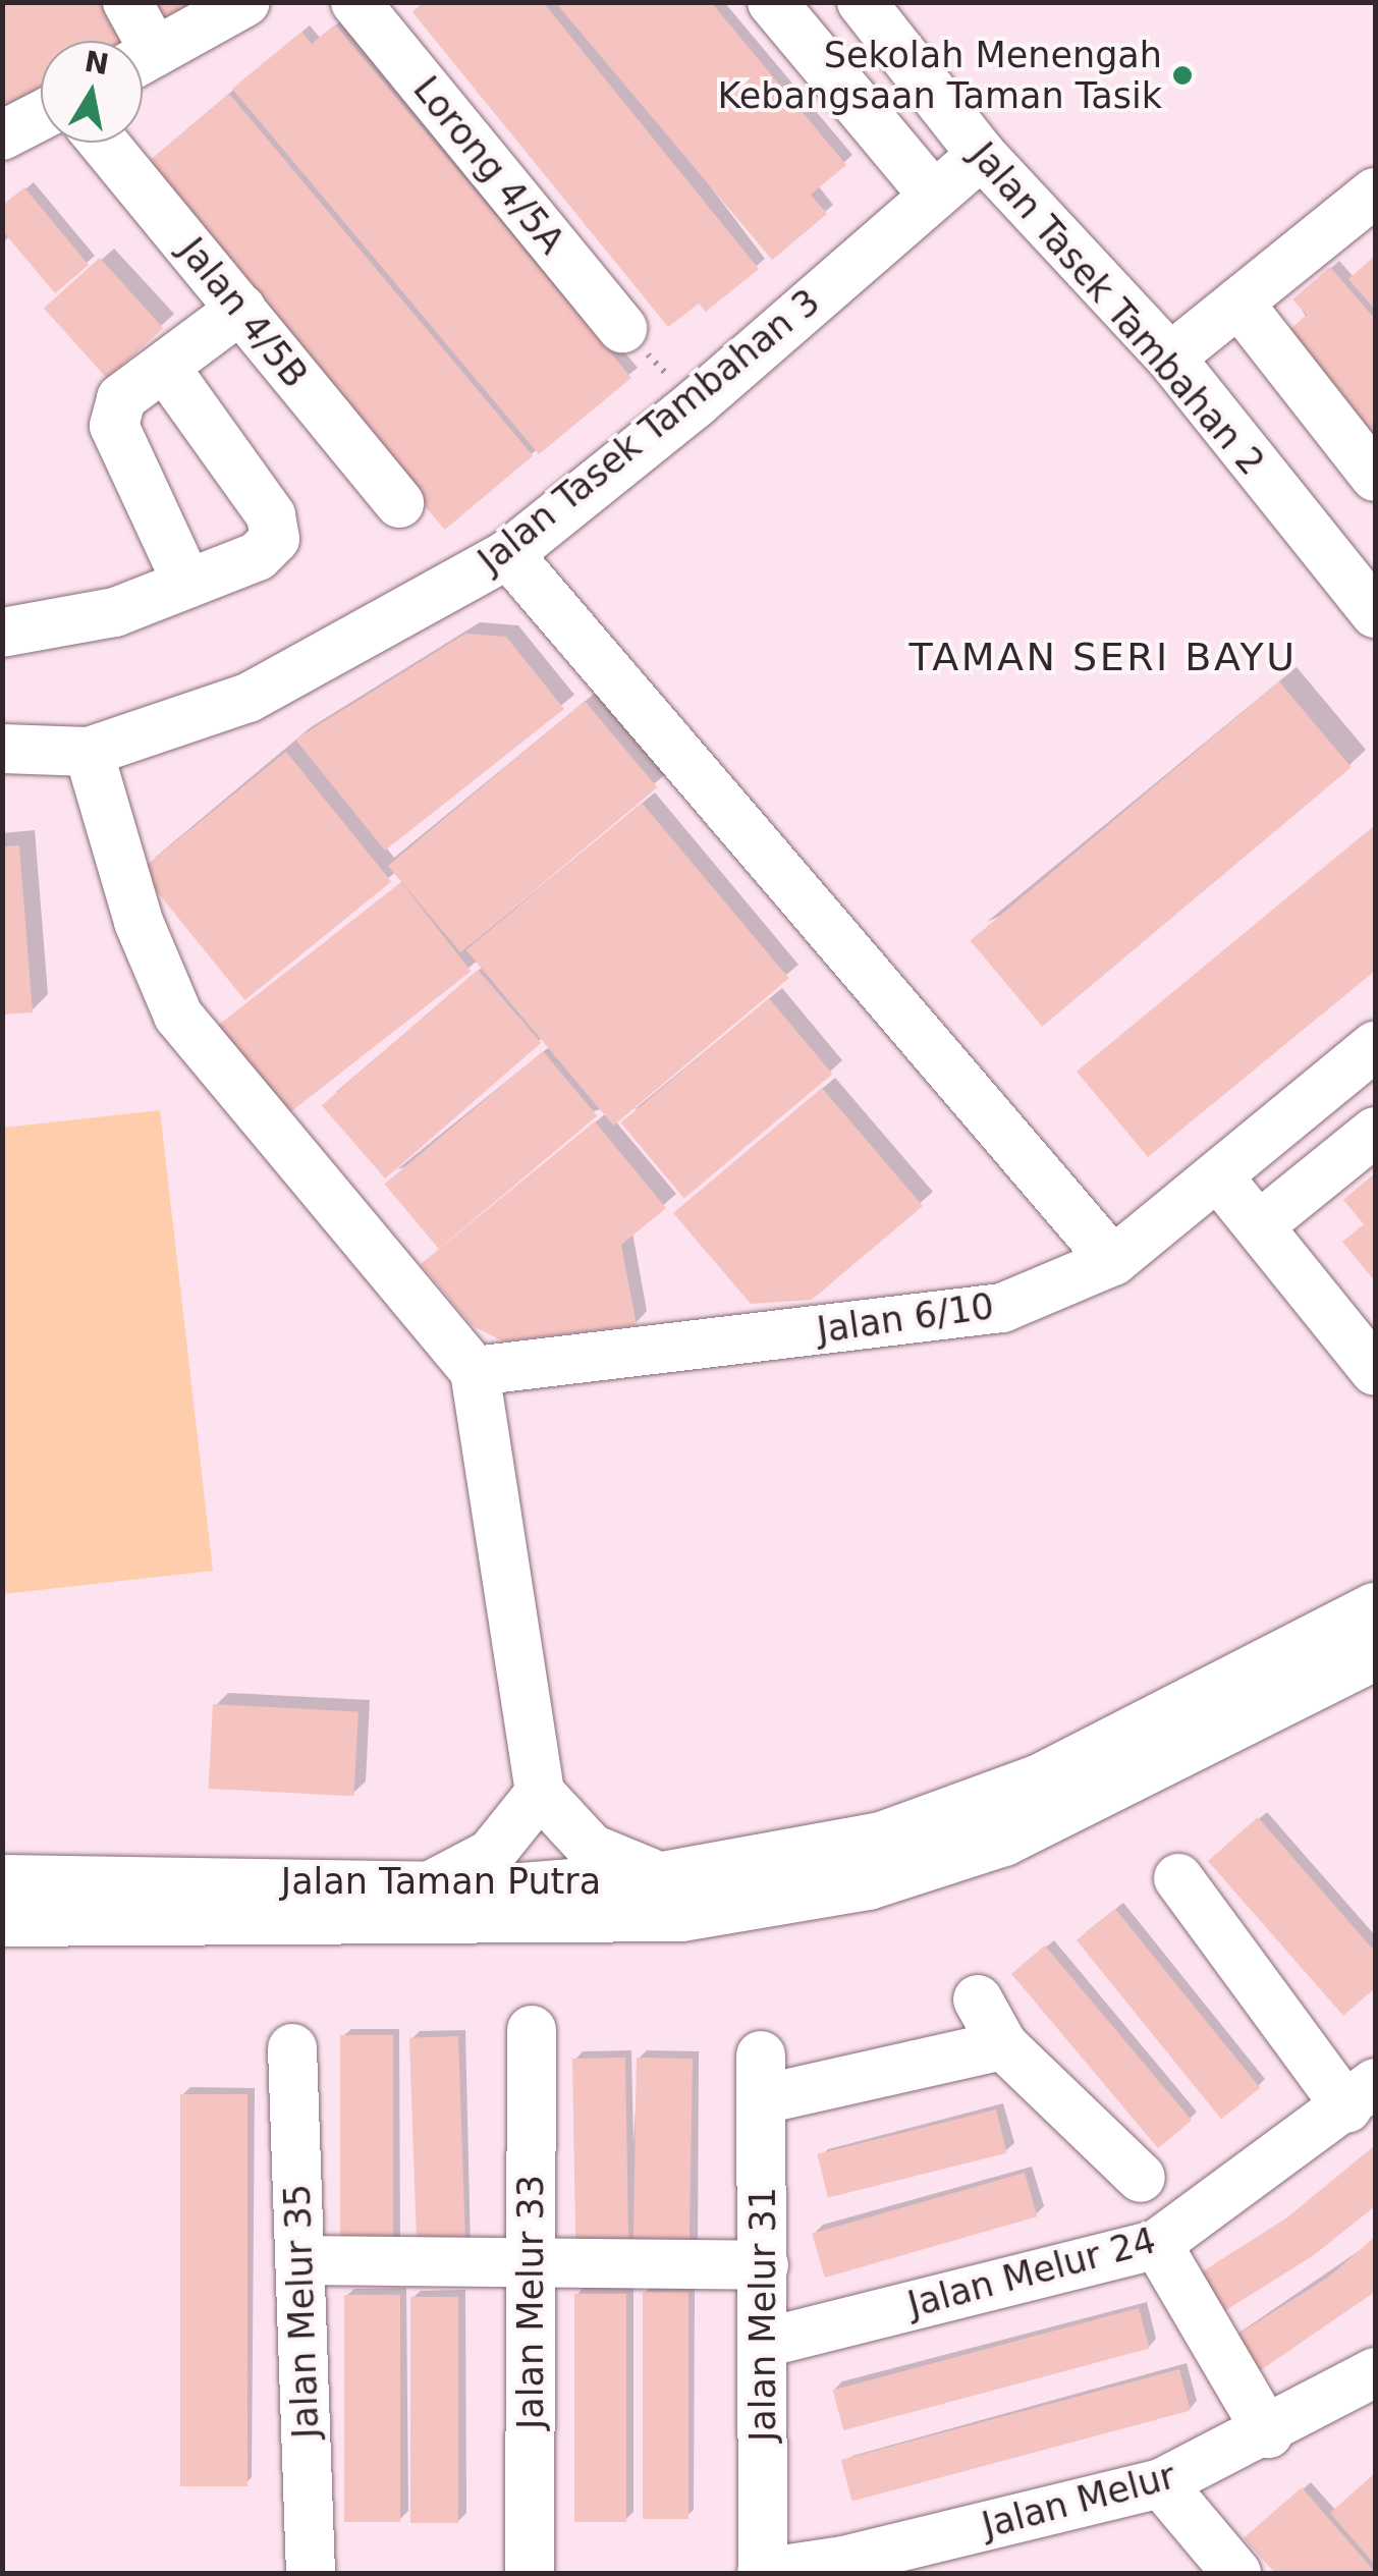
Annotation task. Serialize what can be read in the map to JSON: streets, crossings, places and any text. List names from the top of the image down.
{
  "streets": {
    "street": [
      "Lorong 4/5A",
      "Jalan Tasek Tambahan 2",
      "Jalan 4/5B",
      "Jalan Tasek Tambahan 3",
      "Jalan 6/10",
      "Jalan Taman Putra",
      "Jalan Melur 24",
      "Jalan Melur 33",
      "Jalan Melur 35",
      "Jalan Melur 31",
      "Jalan Melur"
    ]
  },
  "crossings": [
    ["Jalan Tasek Tambahan 2", "Jalan Tasek Tambahan 3"],
    ["Jalan Melur 24", "Jalan Melur 31"],
    ["Jalan Melur 31", "Jalan Melur"]
  ],
  "districts": ["TAMAN SERI BAYU"],
  "places": ["Sekolah Menengah Kebangsaan Taman Tasik"],
  "north": "top"
}
